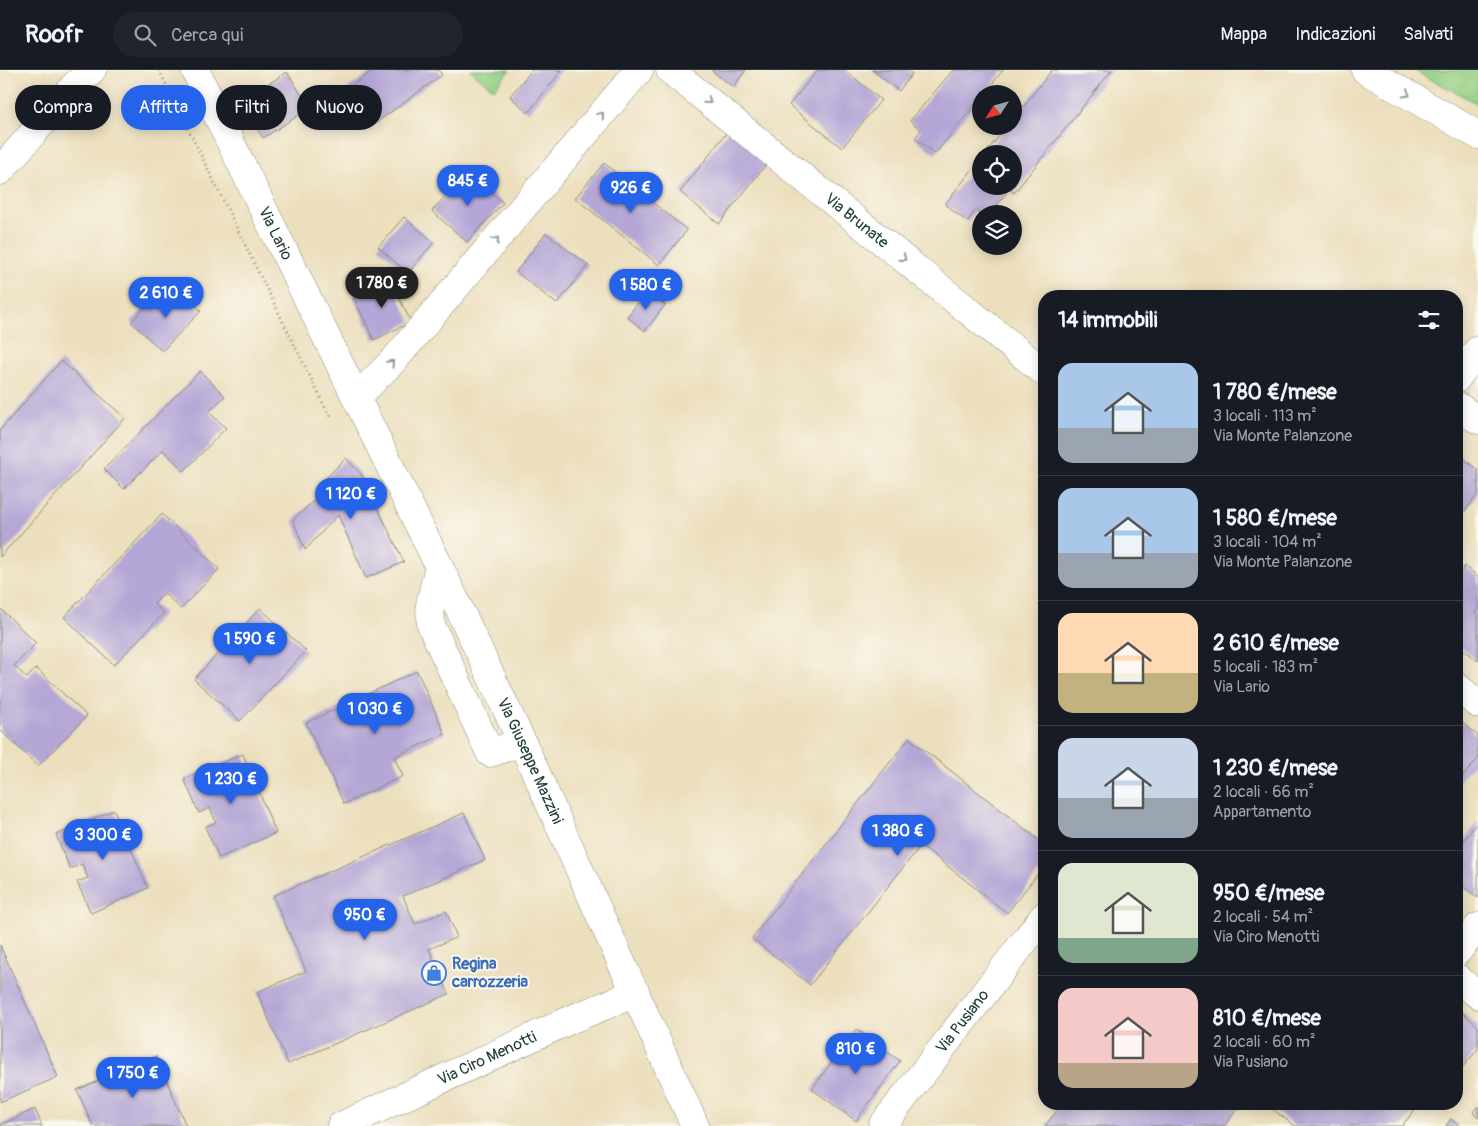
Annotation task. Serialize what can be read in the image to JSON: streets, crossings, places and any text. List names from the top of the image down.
{
  "streets": {
    "street": [
      "Via Brunate",
      "Via Lario",
      "Via Giuseppe Mazzini",
      "Via Pusiano",
      "Via Ciro Menotti"
    ]
  },
  "crossings": [
    ["Via Lario", "Via Giuseppe Mazzini"],
    ["Via Giuseppe Mazzini", "Via Ciro Menotti"]
  ],
  "one_way": ["Via Brunate"],
  "places": {
    "shop": ["Regina carrozzeria"]
  },
  "north": "bottom left",
  "page": {
    "header": "Roofr",
    "search": "Cerca qui",
    "nav": ["Mappa", "Indicazioni", "Salvati"],
    "chip": [
      "Compra",
      "Affitta",
      "Filtri",
      "Nuovo"
    ],
    "price": [
      "845 €",
      "926 €",
      "1 780 €",
      "1 580 €",
      "2 610 €",
      "1 120 €",
      "1 590 €",
      "1 030 €",
      "1 230 €",
      "1 380 €",
      "3 300 €",
      "950 €",
      "810 €",
      "1 750 €"
    ],
    "heading": "14 immobili",
    "list": [
      {
        "name": "1 780 €/mese",
        "note": "3 locali · 113 m² · Via Monte Palanzone"
      },
      {
        "name": "1 580 €/mese",
        "note": "3 locali · 104 m² · Via Monte Palanzone"
      },
      {
        "name": "2 610 €/mese",
        "note": "5 locali · 183 m² · Via Lario"
      },
      {
        "name": "1 230 €/mese",
        "note": "2 locali · 66 m² · Appartamento"
      },
      {
        "name": "950 €/mese",
        "note": "2 locali · 54 m² · Via Ciro Menotti"
      },
      {
        "name": "810 €/mese",
        "note": "2 locali · 60 m² · Via Pusiano"
      }
    ]
  }
}
